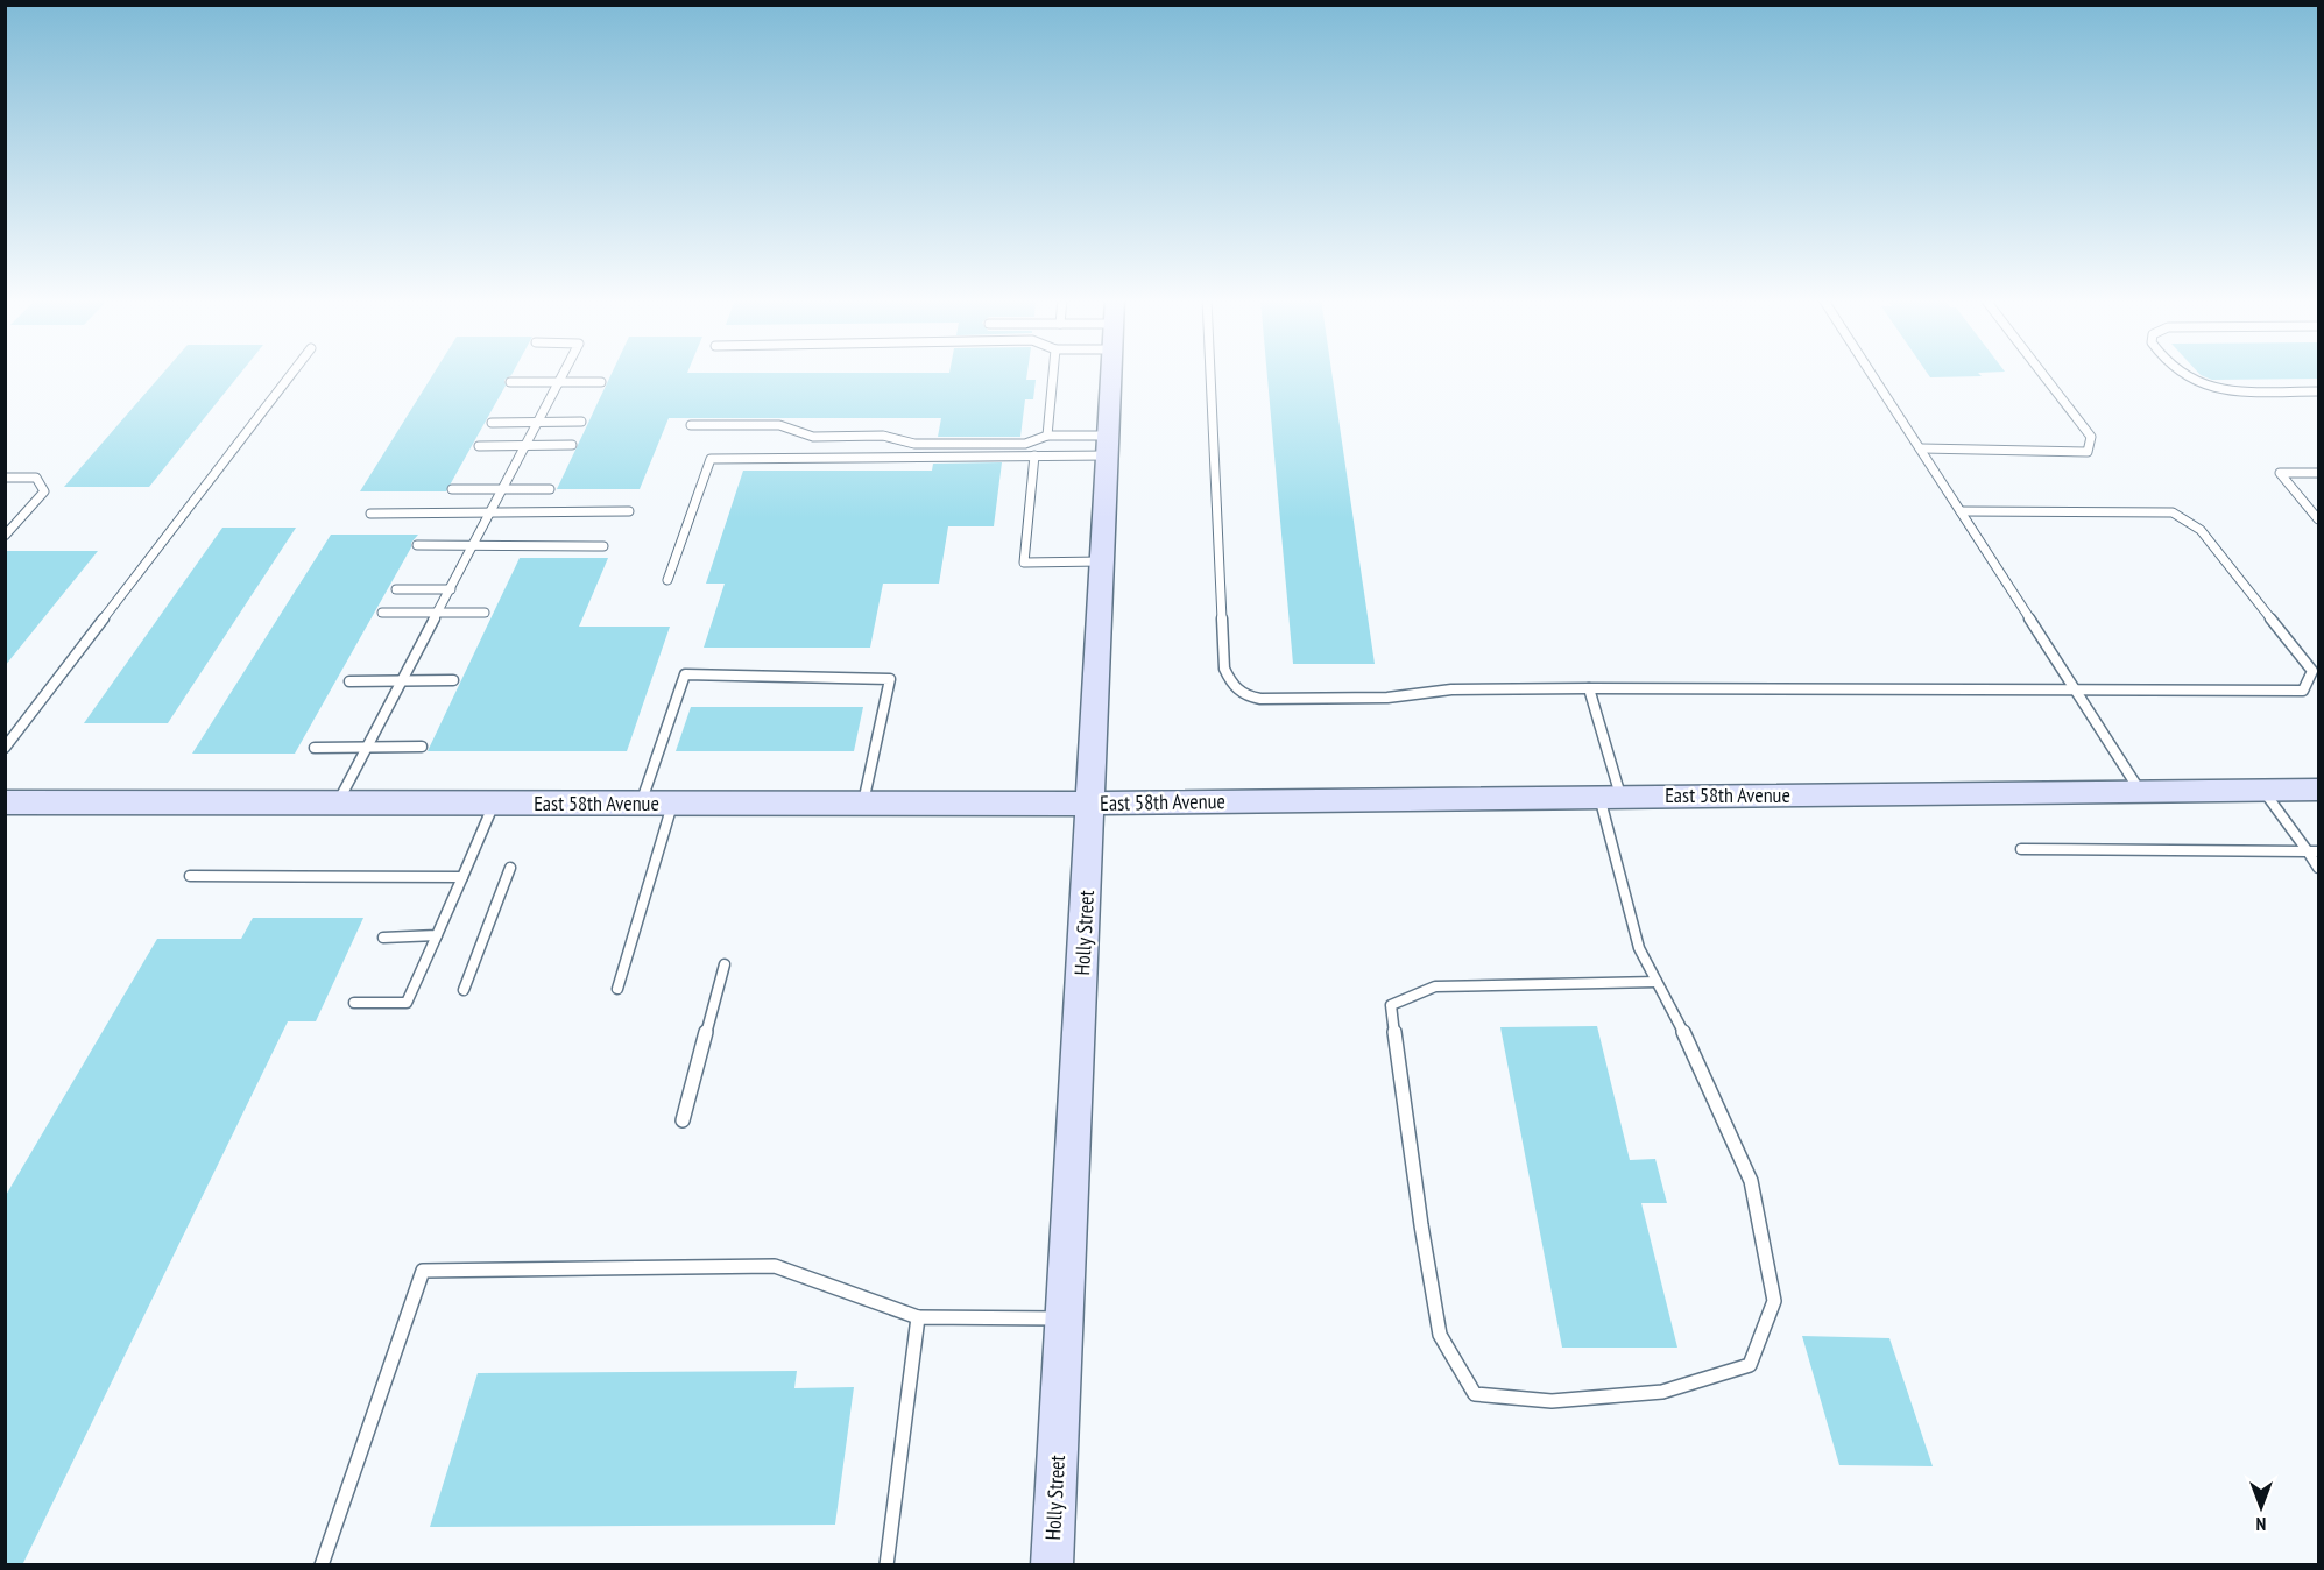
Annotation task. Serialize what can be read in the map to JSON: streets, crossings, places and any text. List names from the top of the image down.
{
  "streets": {
    "street": ["East 58th Avenue", "Holly Street"]
  },
  "crossings": [
    ["East 58th Avenue", "Holly Street"]
  ],
  "north": "bottom"
}
